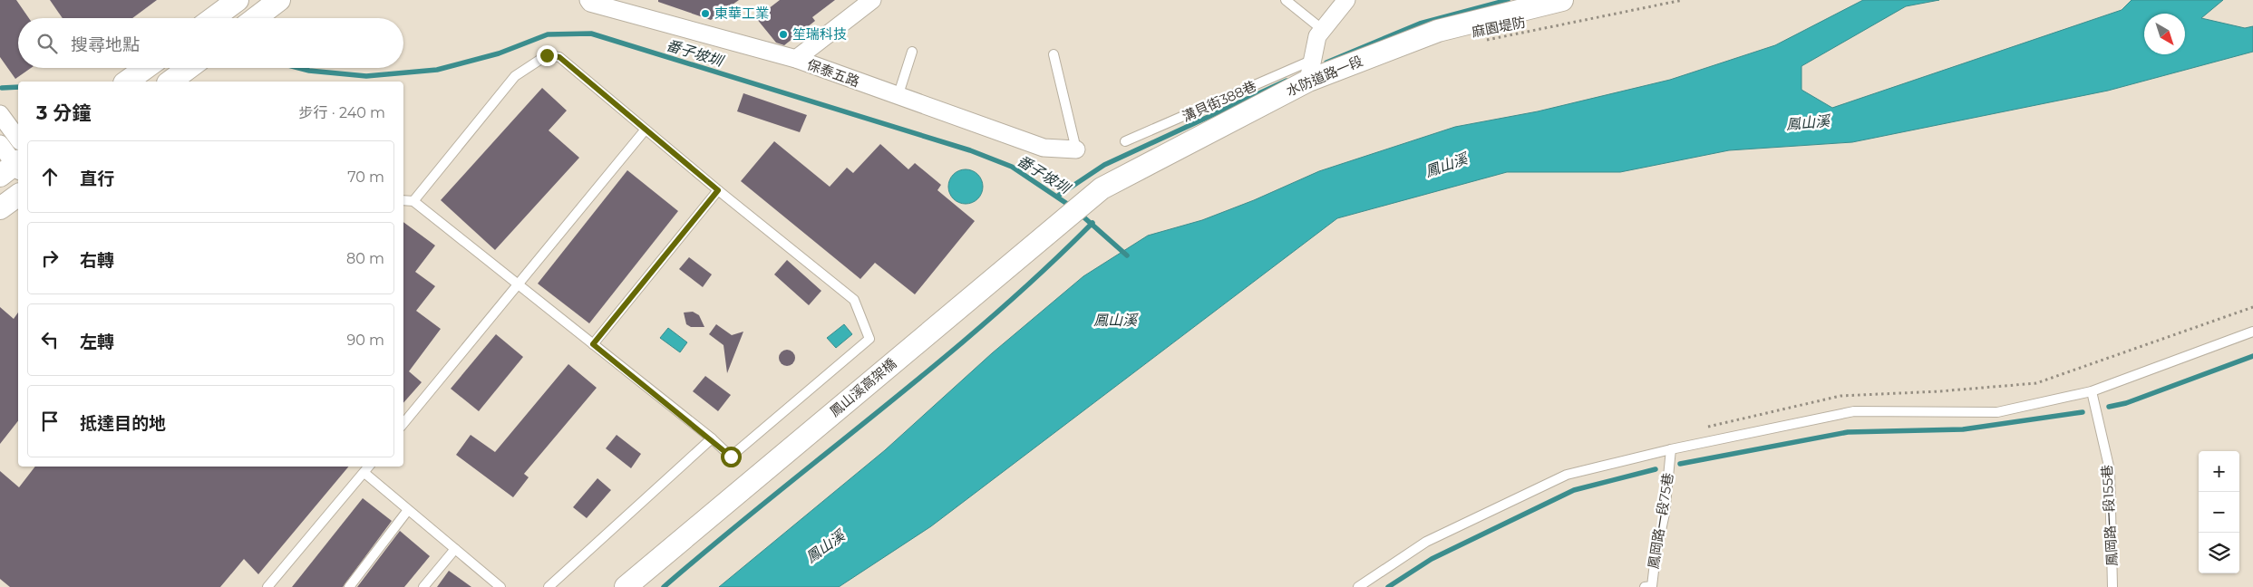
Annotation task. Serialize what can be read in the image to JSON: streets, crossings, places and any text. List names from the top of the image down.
{
  "streets": {
    "street": ["保泰五路", "水防道路一段", "鳳山溪高架橋"],
    "lane": ["溝貝街388巷", "鳳岡路一段155巷", "鳳岡路一段75巷"],
    "path": ["麻園堤防"]
  },
  "crossings": [
    ["水防道路一段", "鳳山溪高架橋"]
  ],
  "water": ["番子坡圳", "鳳山溪"],
  "places": ["東華工業", "笙瑞科技"],
  "north": "bottom right",
  "page": {
    "search": "搜尋地點",
    "heading": ["3 分鐘", "步行 · 240 m"],
    "list": [
      ["直行", "70 m"],
      ["右轉", "80 m"],
      ["左轉", "90 m"],
      "抵達目的地"
    ],
    "map_buttons": ["+", "−"]
  }
}
